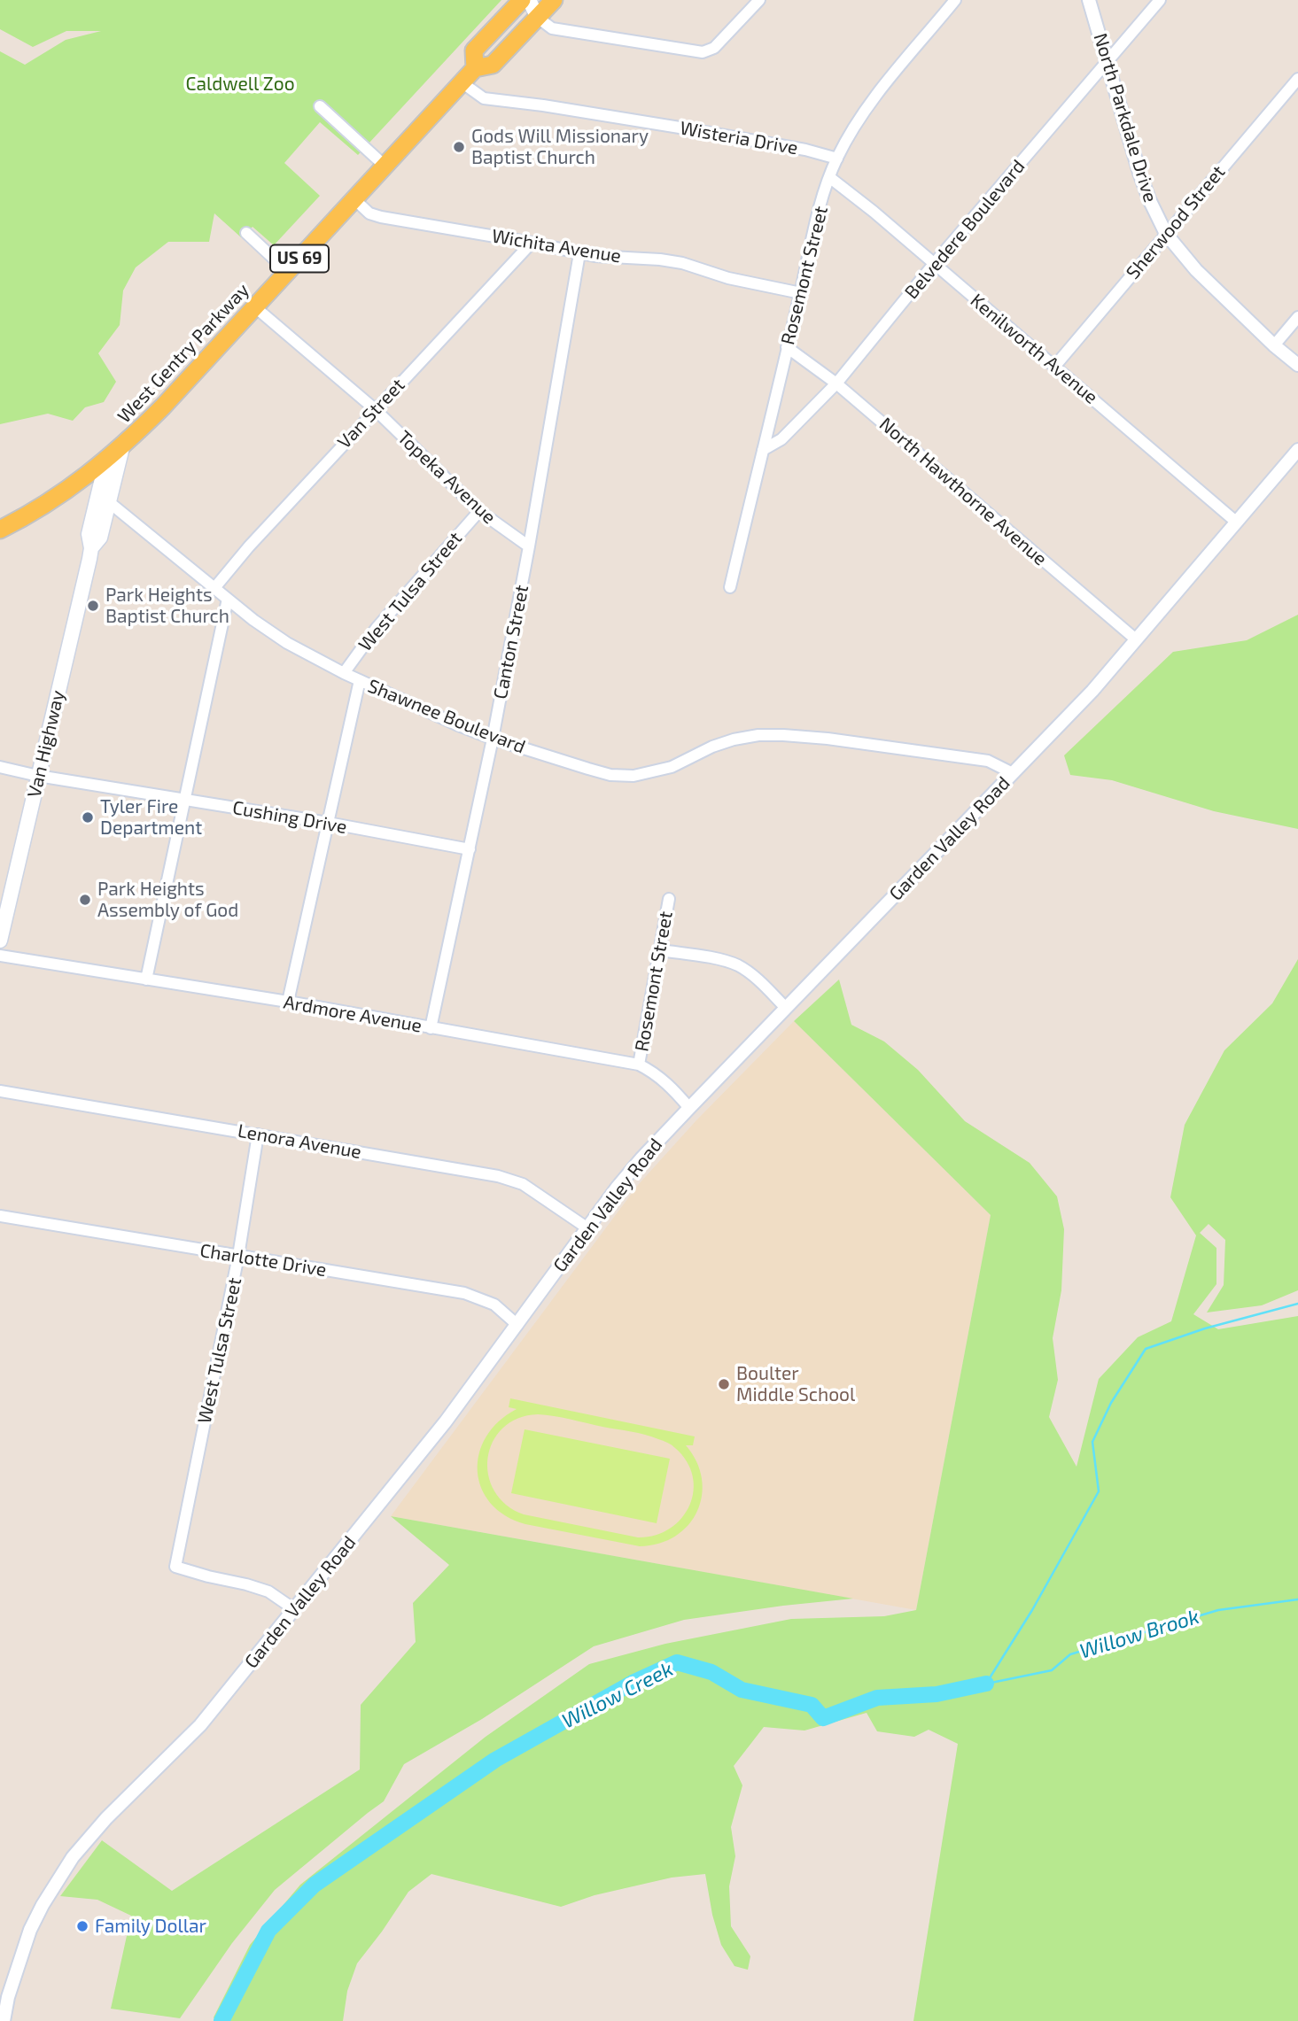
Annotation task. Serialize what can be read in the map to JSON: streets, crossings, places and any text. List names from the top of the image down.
{
  "streets": {
    "main road": ["US 69", "West Gentry Parkway", "Van Highway"],
    "street": [
      "North Parkdale Drive",
      "Wisteria Drive",
      "Sherwood Street",
      "Belvedere Boulevard",
      "Wichita Avenue",
      "Rosemont Street",
      "Kenilworth Avenue",
      "Van Street",
      "Topeka Avenue",
      "North Hawthorne Avenue",
      "West Tulsa Street",
      "Canton Street",
      "Shawnee Boulevard",
      "Cushing Drive",
      "Garden Valley Road",
      "Ardmore Avenue",
      "Lenora Avenue",
      "Charlotte Drive"
    ]
  },
  "crossings": [
    ["North Parkdale Drive", "Sherwood Street"],
    ["North Parkdale Drive", "Belvedere Boulevard"],
    ["Wisteria Drive", "Rosemont Street"],
    ["Wisteria Drive", "West Gentry Parkway"],
    ["Sherwood Street", "Kenilworth Avenue"],
    ["Belvedere Boulevard", "Rosemont Street"],
    ["Belvedere Boulevard", "Kenilworth Avenue"],
    ["Belvedere Boulevard", "North Hawthorne Avenue"],
    ["Wichita Avenue", "Rosemont Street"],
    ["Wichita Avenue", "West Gentry Parkway"],
    ["Wichita Avenue", "Van Street"],
    ["Wichita Avenue", "Canton Street"],
    ["Rosemont Street", "Kenilworth Avenue"],
    ["Rosemont Street", "North Hawthorne Avenue"],
    ["Rosemont Street", "Ardmore Avenue"],
    ["Kenilworth Avenue", "Garden Valley Road"],
    ["West Gentry Parkway", "Topeka Avenue"],
    ["West Gentry Parkway", "Van Highway"],
    ["Van Street", "Topeka Avenue"],
    ["Van Street", "Shawnee Boulevard"],
    ["Topeka Avenue", "West Tulsa Street"],
    ["Topeka Avenue", "Canton Street"],
    ["North Hawthorne Avenue", "Garden Valley Road"],
    ["West Tulsa Street", "Shawnee Boulevard"],
    ["West Tulsa Street", "Cushing Drive"],
    ["West Tulsa Street", "Garden Valley Road"],
    ["West Tulsa Street", "Ardmore Avenue"],
    ["West Tulsa Street", "Lenora Avenue"],
    ["West Tulsa Street", "Charlotte Drive"],
    ["Canton Street", "Shawnee Boulevard"],
    ["Canton Street", "Cushing Drive"],
    ["Canton Street", "Ardmore Avenue"],
    ["Shawnee Boulevard", "Van Highway"],
    ["Shawnee Boulevard", "Garden Valley Road"],
    ["Van Highway", "Cushing Drive"],
    ["Garden Valley Road", "Ardmore Avenue"],
    ["Garden Valley Road", "Lenora Avenue"],
    ["Garden Valley Road", "Charlotte Drive"]
  ],
  "water": ["Willow Brook", "Willow Creek"],
  "parks": ["Caldwell Zoo"],
  "places": [
    "Gods Will Missionary Baptist Church",
    "Park Heights Baptist Church",
    "Tyler Fire Department",
    "Park Heights Assembly of God",
    "Boulter Middle School",
    "Family Dollar"
  ]
}
